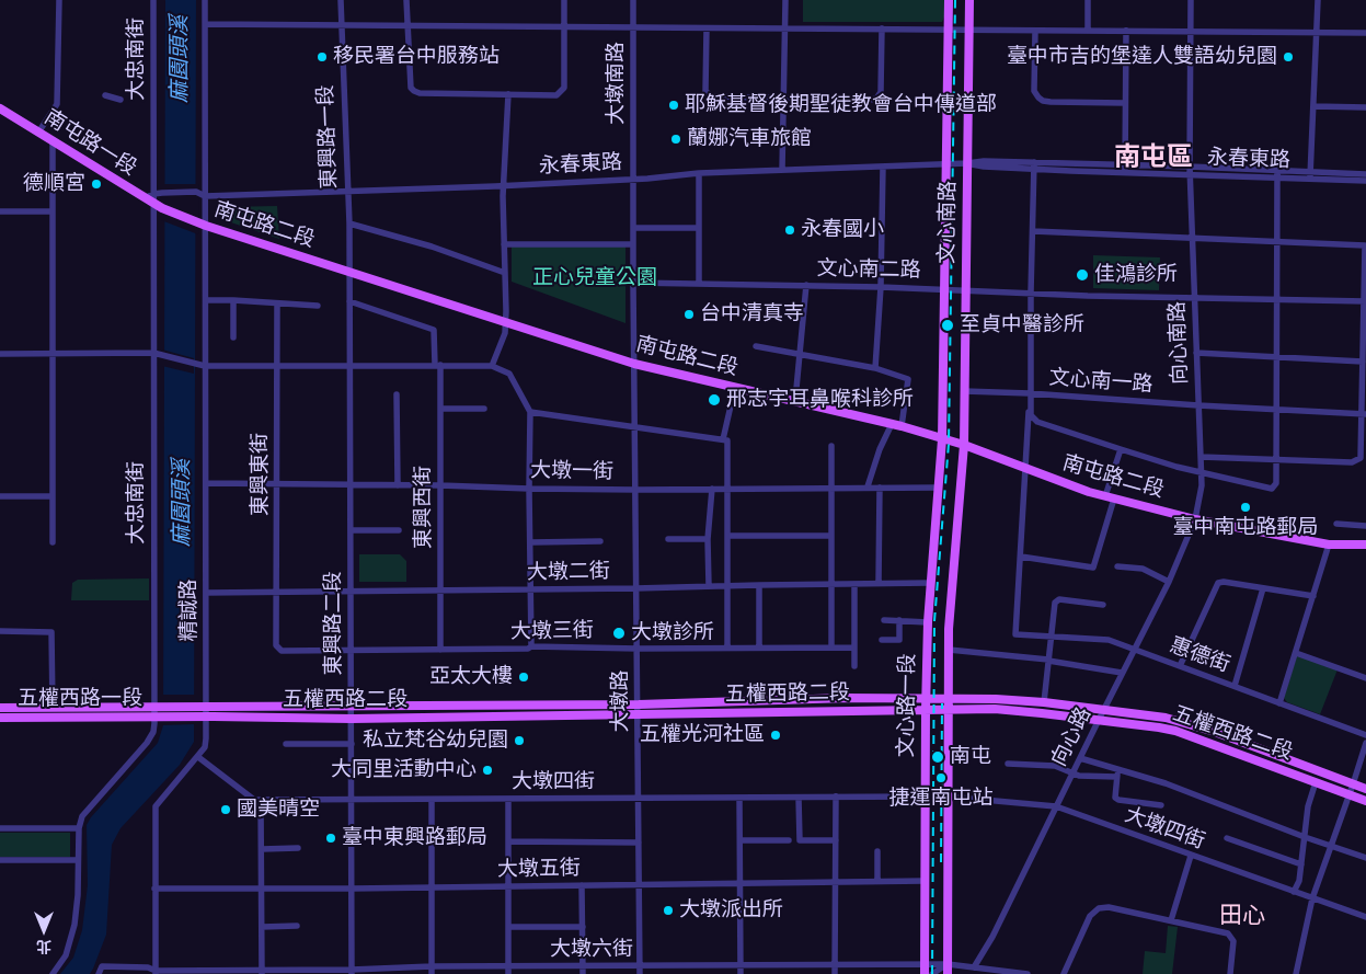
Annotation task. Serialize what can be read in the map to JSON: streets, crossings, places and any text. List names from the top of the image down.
{
  "streets": {
    "main road": [
      "南屯路一段",
      "文心南路",
      "南屯路二段",
      "五權西路二段",
      "五權西路一段",
      "文心路一段"
    ],
    "street": [
      "大忠南街",
      "大墩南路",
      "東興路一段",
      "永春東路",
      "文心南二路",
      "向心南路",
      "文心南一路",
      "大墩一街",
      "東興東街",
      "東興西街",
      "大墩二街",
      "精誠路",
      "東興路二段",
      "大墩三街",
      "惠德街",
      "大墩路",
      "向心路",
      "大墩四街",
      "大墩五街",
      "大墩六街"
    ]
  },
  "crossings": [
    ["大忠南街", "南屯路一段"],
    ["大忠南街", "永春東路"],
    ["大忠南街", "五權西路二段"],
    ["大忠南街", "五權西路一段"],
    ["大墩南路", "永春東路"],
    ["大墩南路", "南屯路二段"],
    ["大墩南路", "文心南二路"],
    ["大墩南路", "大墩路"],
    ["東興路一段", "永春東路"],
    ["東興路一段", "南屯路二段"],
    ["東興路一段", "東興路二段"],
    ["南屯路一段", "南屯路二段"],
    ["永春東路", "文心南路"],
    ["永春東路", "向心南路"],
    ["永春東路", "精誠路"],
    ["文心南路", "南屯路二段"],
    ["文心南路", "文心南二路"],
    ["文心南路", "文心南一路"],
    ["文心南路", "文心路一段"],
    ["南屯路二段", "向心南路"],
    ["南屯路二段", "精誠路"],
    ["南屯路二段", "東興路二段"],
    ["南屯路二段", "大墩路"],
    ["南屯路二段", "文心路一段"],
    ["南屯路二段", "向心路"],
    ["文心南二路", "向心南路"],
    ["向心南路", "文心南一路"],
    ["向心南路", "向心路"],
    ["大墩一街", "東興東街"],
    ["大墩一街", "東興西街"],
    ["大墩一街", "精誠路"],
    ["大墩一街", "東興路二段"],
    ["大墩一街", "大墩路"],
    ["大墩一街", "文心路一段"],
    ["東興東街", "大墩二街"],
    ["東興東街", "大墩三街"],
    ["東興西街", "大墩二街"],
    ["東興西街", "東興路二段"],
    ["東興西街", "大墩三街"],
    ["大墩二街", "精誠路"],
    ["大墩二街", "東興路二段"],
    ["大墩二街", "大墩路"],
    ["大墩二街", "文心路一段"],
    ["精誠路", "五權西路二段"],
    ["精誠路", "大墩四街"],
    ["精誠路", "大墩五街"],
    ["精誠路", "大墩六街"],
    ["東興路二段", "大墩三街"],
    ["東興路二段", "五權西路二段"],
    ["東興路二段", "大墩四街"],
    ["東興路二段", "大墩五街"],
    ["東興路二段", "大墩六街"],
    ["大墩三街", "大墩路"],
    ["惠德街", "向心路"],
    ["五權西路二段", "五權西路一段"],
    ["五權西路二段", "大墩路"],
    ["五權西路二段", "文心路一段"],
    ["五權西路二段", "向心路"],
    ["大墩路", "大墩四街"],
    ["大墩路", "大墩五街"],
    ["大墩路", "大墩六街"],
    ["文心路一段", "大墩四街"],
    ["文心路一段", "大墩五街"],
    ["文心路一段", "大墩六街"],
    ["向心路", "大墩四街"],
    ["向心路", "大墩六街"]
  ],
  "districts": ["南屯區", "田心"],
  "water": ["麻園頭溪"],
  "parks": ["正心兒童公園"],
  "places": [
    "移民署台中服務站",
    "臺中市吉的堡達人雙語幼兒園",
    "耶穌基督後期聖徒教會台中傳道部",
    "蘭娜汽車旅館",
    "德順宮",
    "永春國小",
    "佳鴻診所",
    "台中清真寺",
    "至貞中醫診所",
    "邢志宇耳鼻喉科診所",
    "臺中南屯路郵局",
    "大墩診所",
    "亞太大樓",
    "五權光河社區",
    "私立梵谷幼兒園",
    "南屯",
    "大同里活動中心",
    "捷運南屯站",
    "國美晴空",
    "臺中東興路郵局",
    "大墩派出所"
  ],
  "north": "bottom"
}
